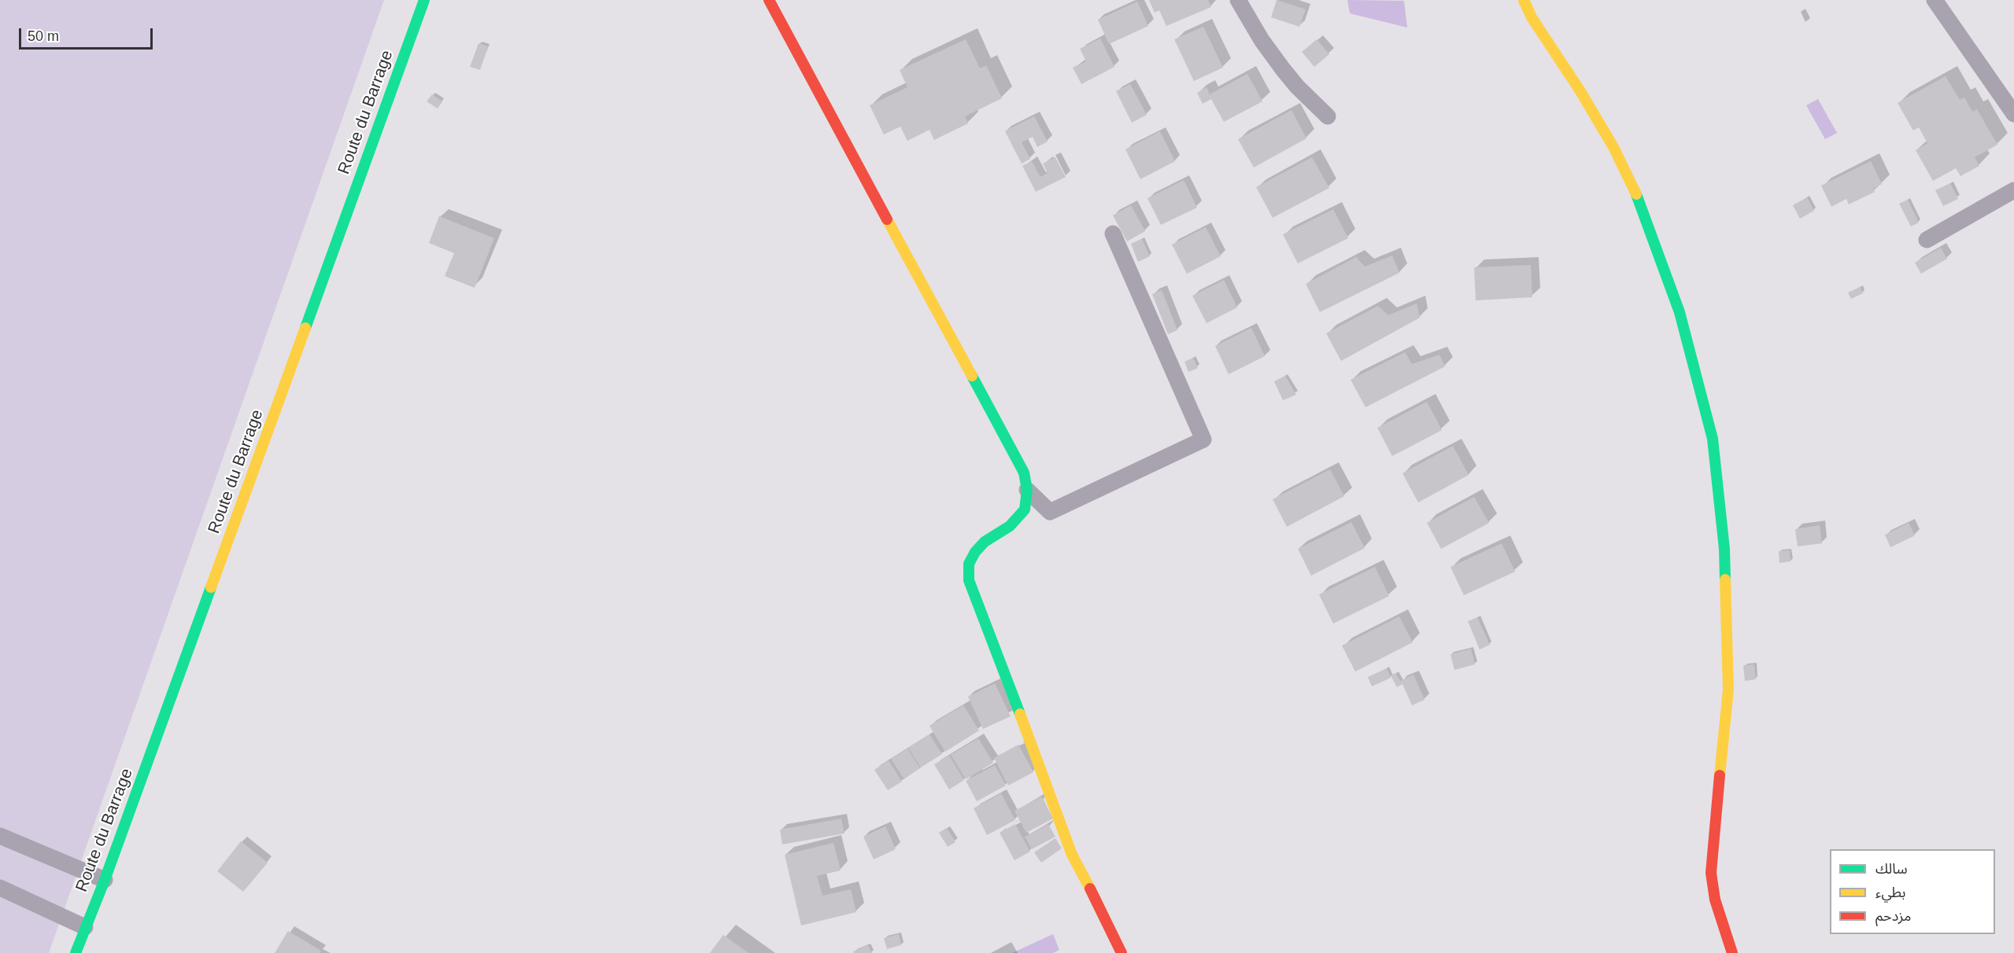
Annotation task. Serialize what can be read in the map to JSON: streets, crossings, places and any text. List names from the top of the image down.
{
  "streets": {
    "street": ["Route du Barrage"]
  },
  "legend": ["سالك", "بطيء", "مزدحم"],
  "scale_bar": "50 m"
}
